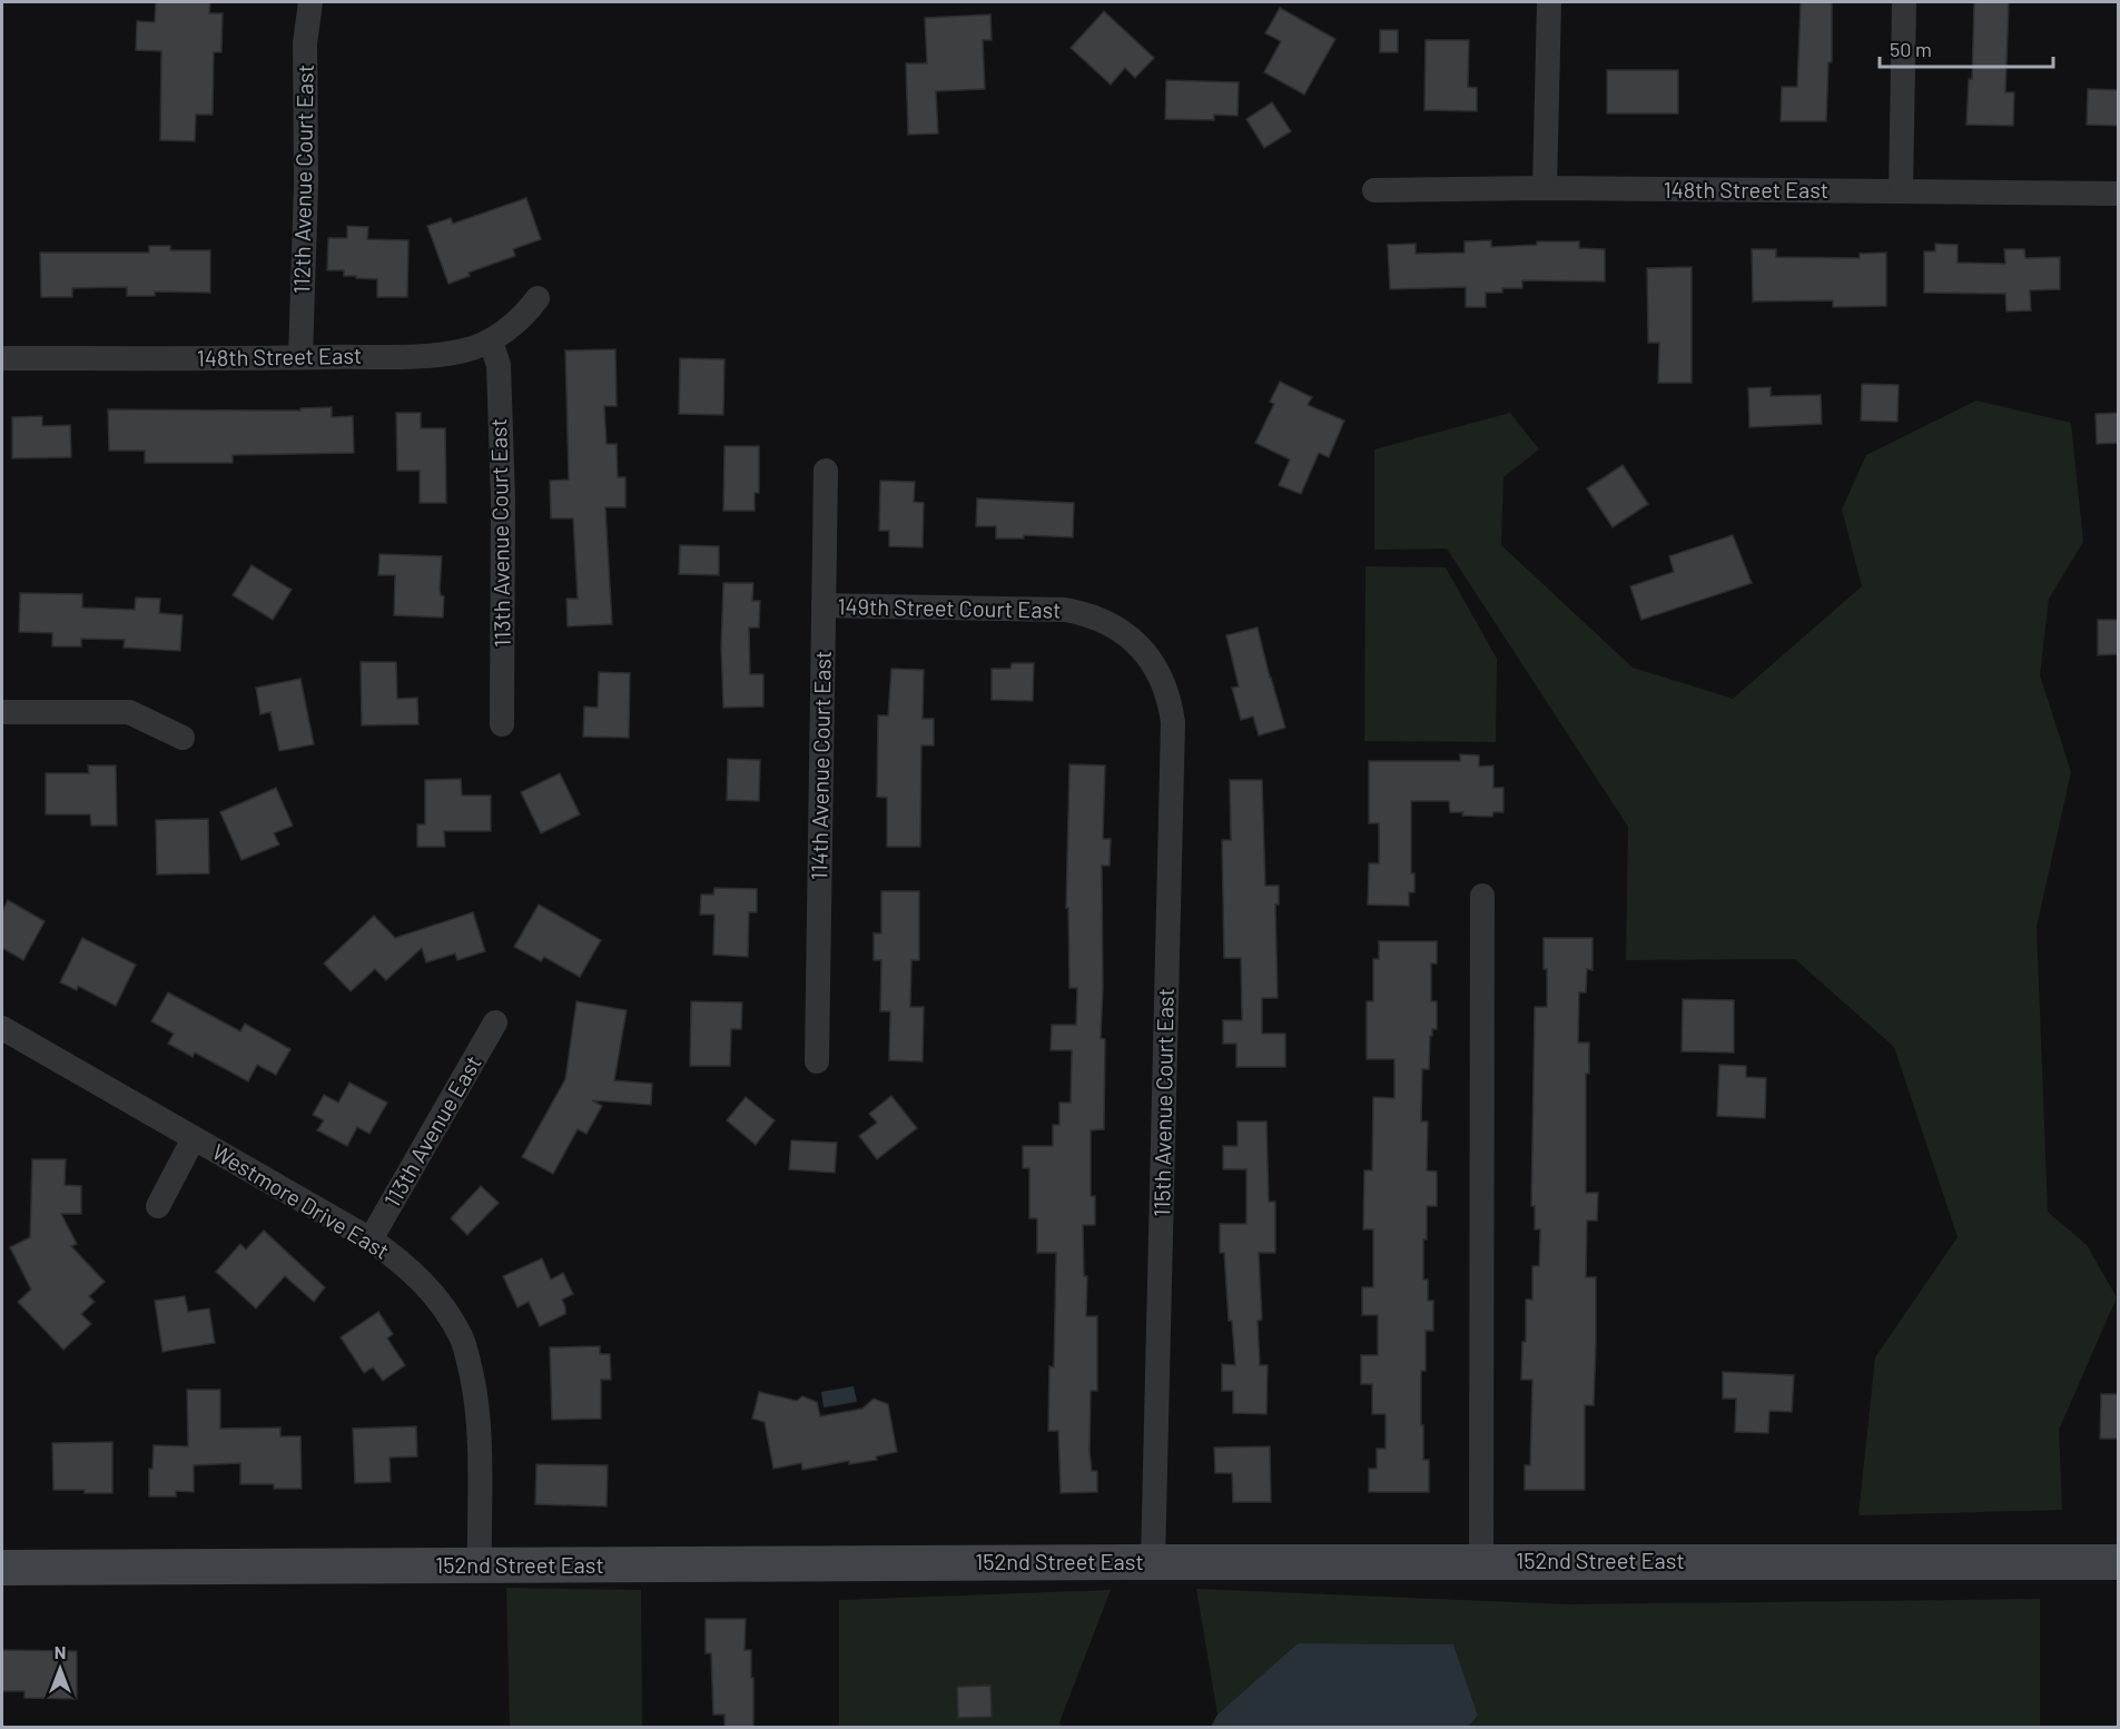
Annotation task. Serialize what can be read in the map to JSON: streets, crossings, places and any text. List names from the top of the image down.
{
  "streets": {
    "main road": ["152nd Street East"],
    "street": [
      "112th Avenue Court East",
      "148th Street East",
      "113th Avenue Court East",
      "149th Street Court East",
      "114th Avenue Court East",
      "115th Avenue Court East",
      "113th Avenue East",
      "Westmore Drive East"
    ]
  },
  "crossings": [
    ["112th Avenue Court East", "148th Street East"],
    ["148th Street East", "113th Avenue Court East"],
    ["149th Street Court East", "114th Avenue Court East"],
    ["149th Street Court East", "115th Avenue Court East"],
    ["115th Avenue Court East", "152nd Street East"],
    ["113th Avenue East", "Westmore Drive East"],
    ["Westmore Drive East", "152nd Street East"]
  ],
  "scale_bar": "50 m",
  "north": "top"
}
